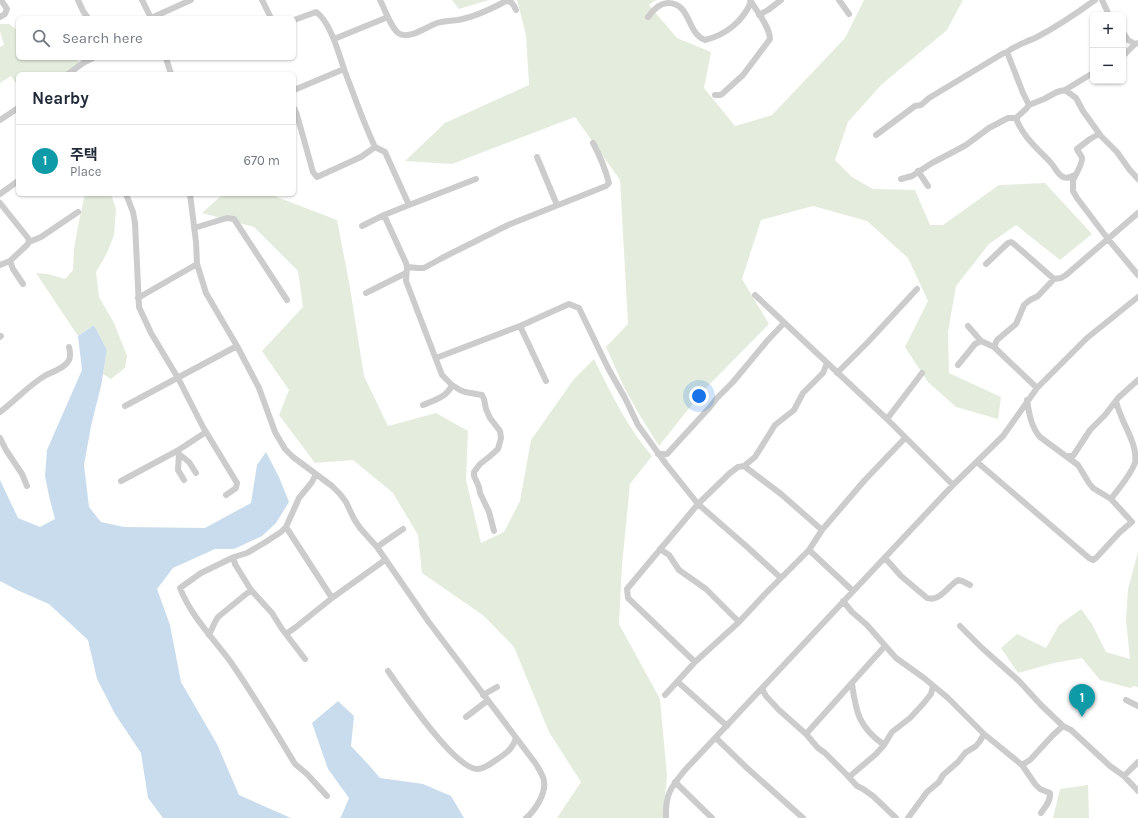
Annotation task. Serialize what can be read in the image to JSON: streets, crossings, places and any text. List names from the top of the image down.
{
  "page": {
    "map_buttons": ["+", "−"],
    "search": "Search here",
    "heading": "Nearby",
    "list": [
      {
        "mark": "1",
        "name": "주택",
        "note": "Place",
        "value": "670 m"
      }
    ],
    "pins": "1"
  }
}
